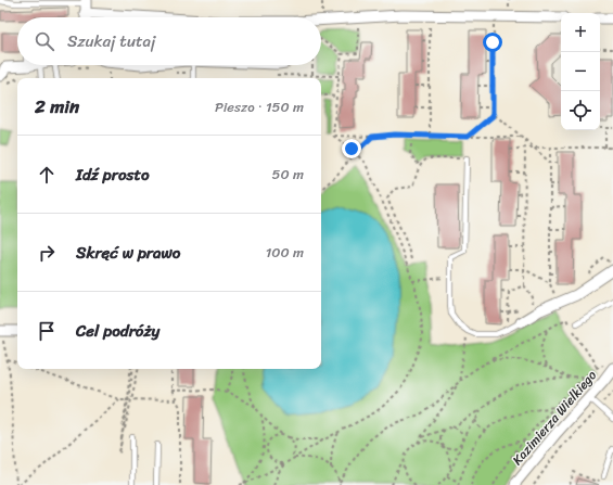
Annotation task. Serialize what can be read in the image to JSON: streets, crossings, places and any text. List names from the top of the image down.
{
  "streets": {
    "street": ["Kazimierza Wielkiego"]
  },
  "page": {
    "map_buttons": ["+", "−"],
    "search": "Szukaj tutaj",
    "heading": ["2 min", "Pieszo · 150 m"],
    "list": [
      ["Idź prosto", "50 m"],
      ["Skręć w prawo", "100 m"],
      "Cel podróży"
    ]
  }
}
